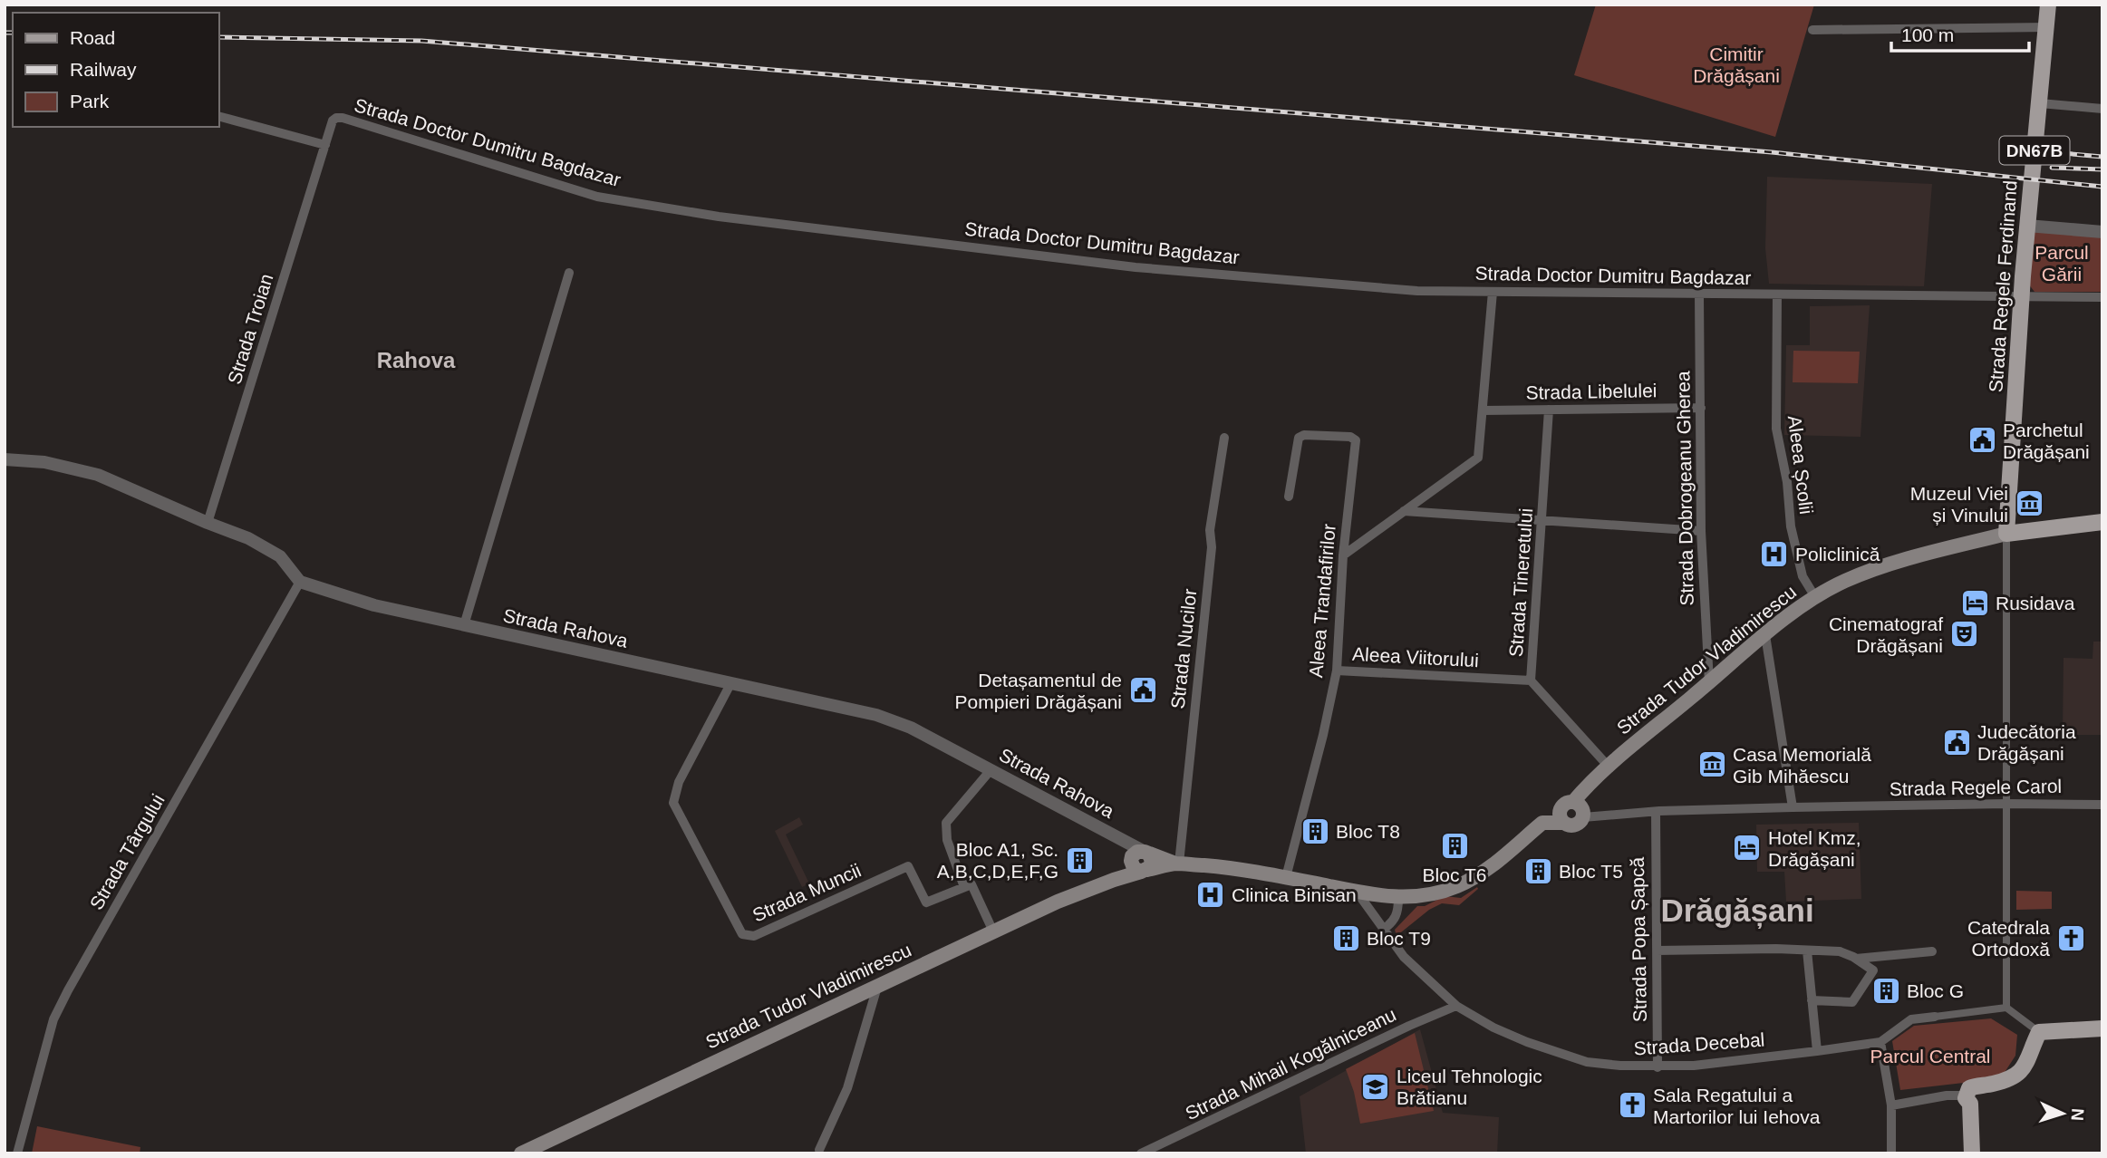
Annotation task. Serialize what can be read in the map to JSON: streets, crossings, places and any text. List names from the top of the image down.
{
  "streets": {
    "main road": ["DN67B", "Strada Regele Ferdinand", "Strada Tudor Vladimirescu"],
    "street": [
      "Strada Doctor Dumitru Bagdazar",
      "Strada Troian",
      "Strada Libelulei",
      "Aleea Școlii",
      "Strada Dobrogeanu Gherea",
      "Strada Tineretului",
      "Aleea Trandafirilor",
      "Strada Rahova",
      "Strada Nucilor",
      "Aleea Viitorului",
      "Strada Regele Carol",
      "Strada Târgului",
      "Strada Muncii",
      "Strada Popa Șapcă",
      "Strada Decebal",
      "Strada Mihail Kogălniceanu"
    ]
  },
  "crossings": [
    ["Strada Doctor Dumitru Bagdazar", "Strada Regele Ferdinand"],
    ["Strada Doctor Dumitru Bagdazar", "Strada Troian"],
    ["Strada Doctor Dumitru Bagdazar", "Aleea Școlii"],
    ["Strada Doctor Dumitru Bagdazar", "Strada Dobrogeanu Gherea"],
    ["DN67B", "Strada Regele Ferdinand"],
    ["DN67B", "Strada Tudor Vladimirescu"],
    ["DN67B", "Strada Regele Carol"],
    ["Strada Regele Ferdinand", "Strada Tudor Vladimirescu"],
    ["Strada Libelulei", "Strada Dobrogeanu Gherea"],
    ["Strada Libelulei", "Strada Tineretului"],
    ["Aleea Școlii", "Strada Tudor Vladimirescu"],
    ["Strada Dobrogeanu Gherea", "Strada Tudor Vladimirescu"],
    ["Strada Tineretului", "Aleea Viitorului"],
    ["Strada Tineretului", "Strada Tudor Vladimirescu"],
    ["Aleea Trandafirilor", "Aleea Viitorului"],
    ["Strada Rahova", "Strada Tudor Vladimirescu"],
    ["Strada Rahova", "Strada Târgului"],
    ["Strada Rahova", "Strada Muncii"],
    ["Strada Regele Carol", "Strada Popa Șapcă"],
    ["Strada Popa Șapcă", "Strada Decebal"],
    ["Strada Decebal", "Strada Mihail Kogălniceanu"]
  ],
  "districts": ["Rahova", "Drăgășani"],
  "parks": ["Cimitir Drăgășani", "Parcul Gării", "Parcul Central"],
  "places": {
    "public building": ["Parchetul Drăgășani", "Detașamentul de Pompieri Drăgășani", "Judecătoria Drăgășani"],
    "museum": ["Muzeul Viei și Vinului", "Casa Memorială Gib Mihăescu"],
    "hospital": ["Policlinică", "Clinica Binisan"],
    "hotel": ["Rusidava", "Hotel Kmz, Drăgășani"],
    "theatre": ["Cinematograf Drăgășani"],
    "building": [
      "Bloc T8",
      "Bloc T6",
      "Bloc A1, Sc. A,B,C,D,E,F,G",
      "Bloc T5",
      "Bloc T9",
      "Bloc G"
    ],
    "church": ["Catedrala Ortodoxă", "Sala Regatului a Martorilor lui Iehova"],
    "school or university": ["Liceul Tehnologic Brătianu"]
  },
  "legend": ["Road", "Railway", "Park"],
  "scale_bar": "100 m",
  "north": "right"
}
